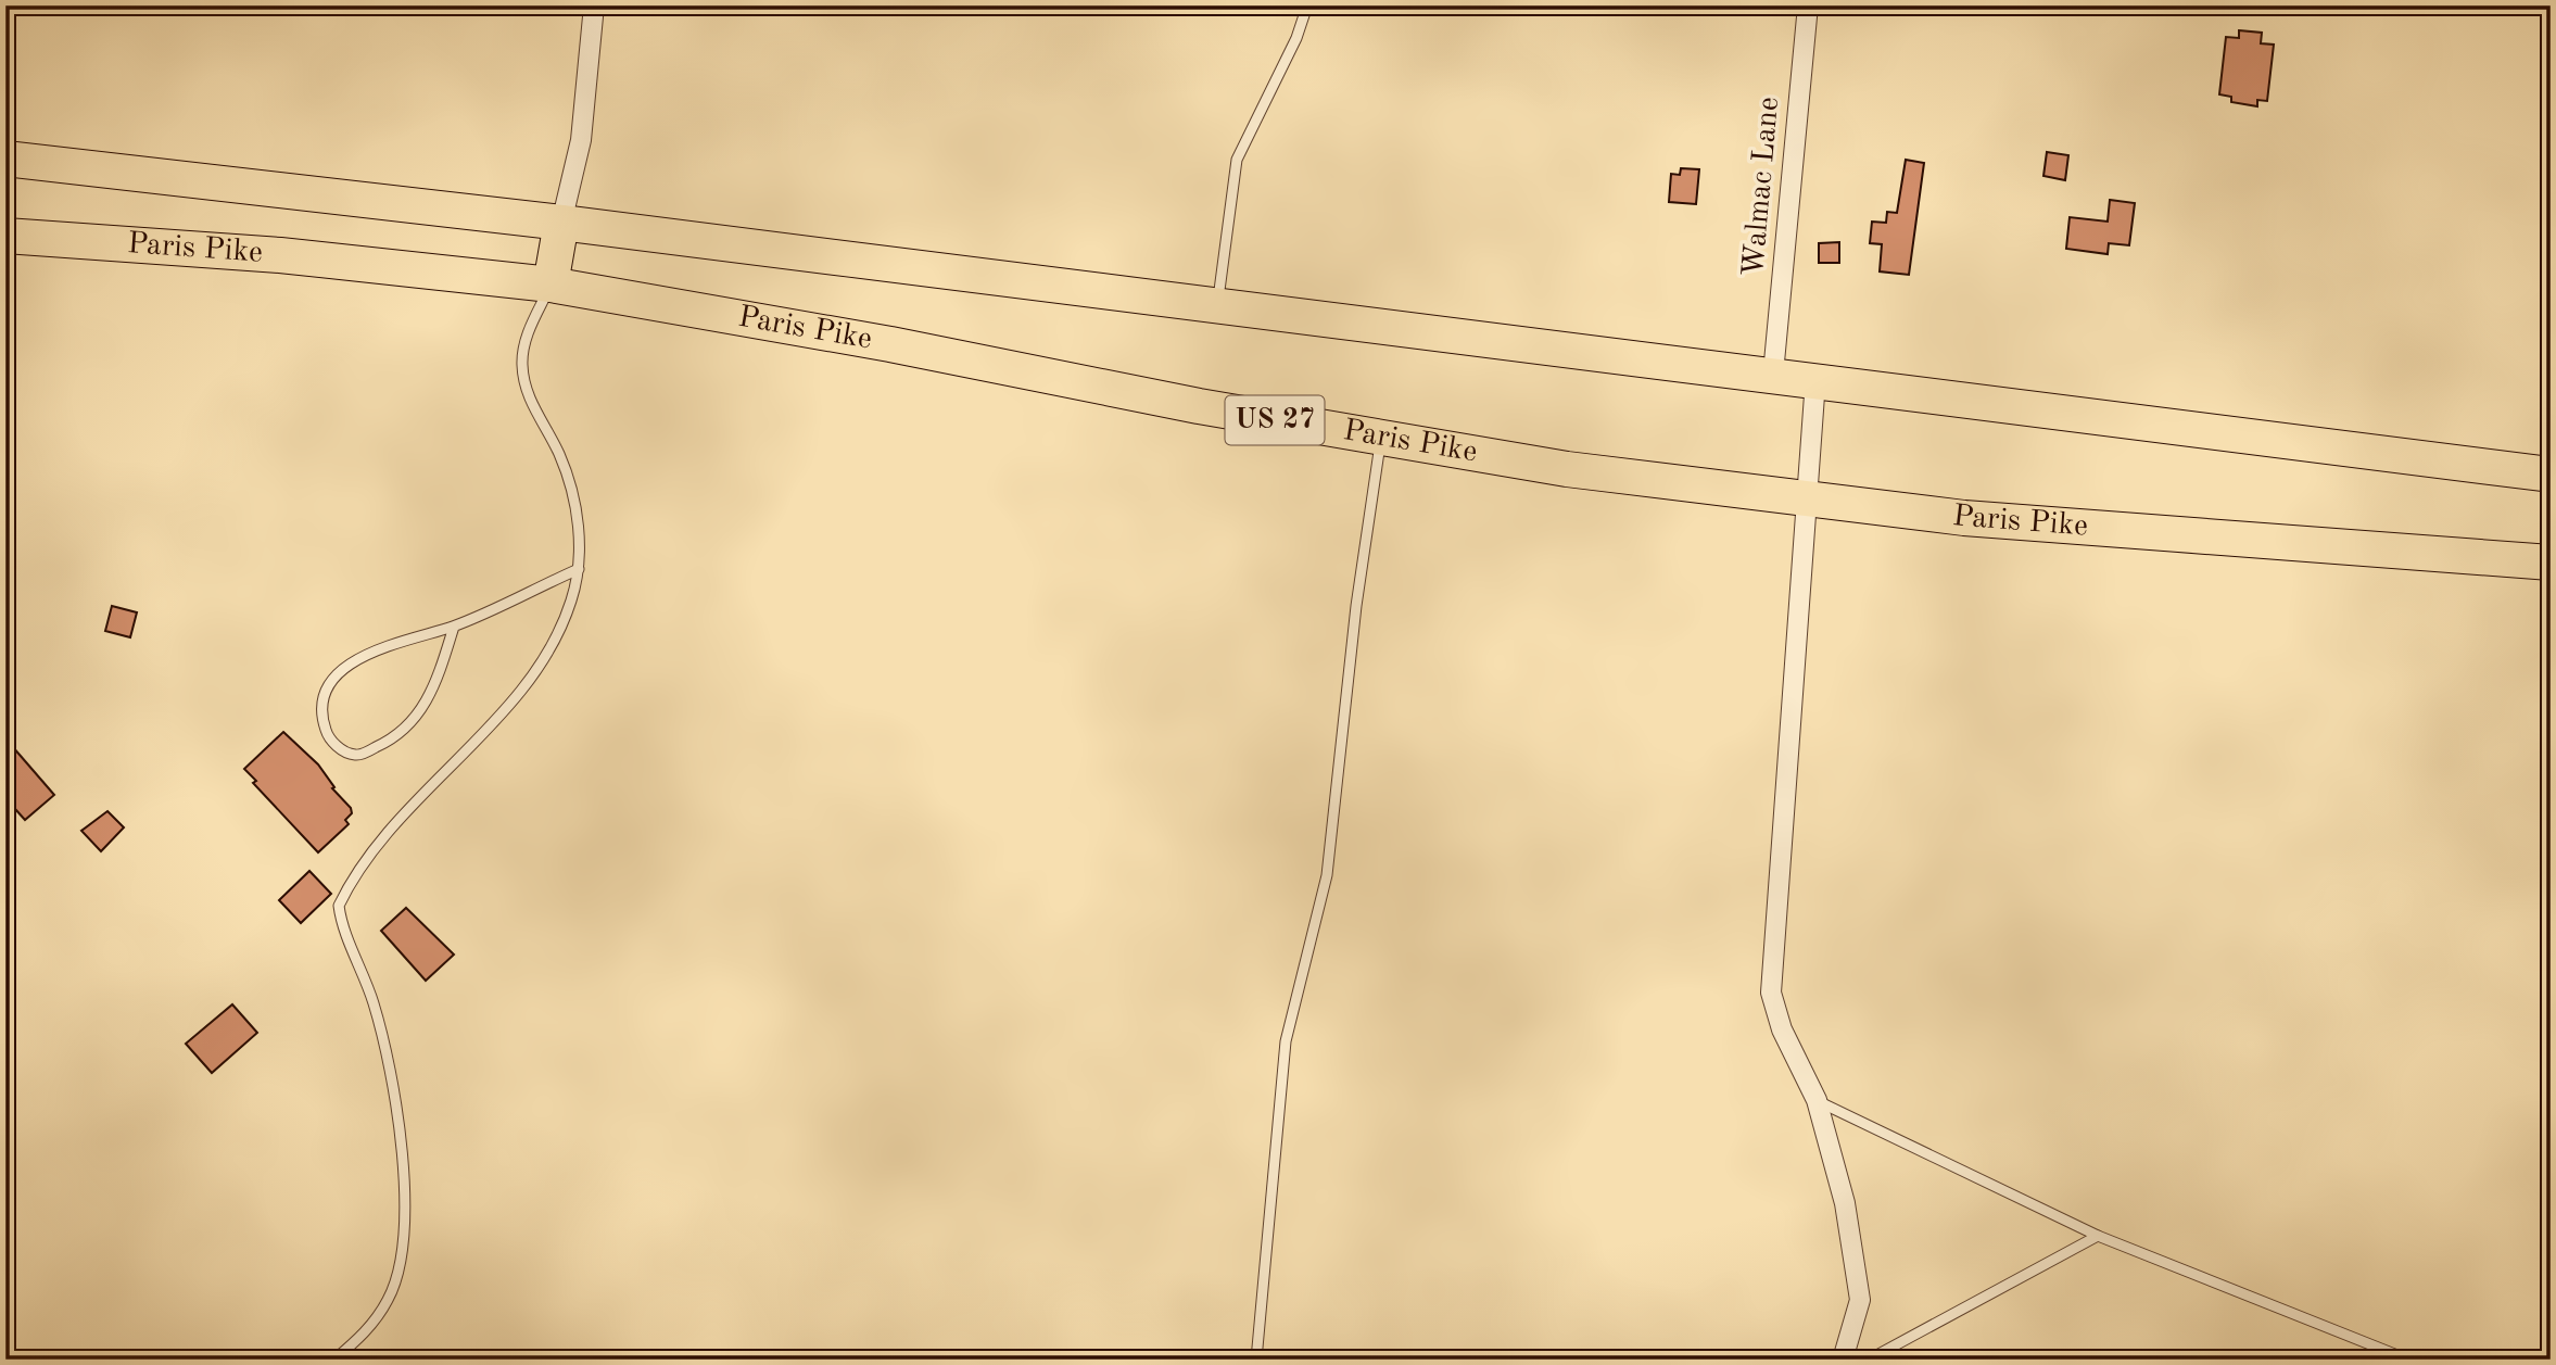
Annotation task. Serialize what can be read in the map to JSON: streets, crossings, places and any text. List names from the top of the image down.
{
  "streets": {
    "highway": ["Paris Pike", "US 27"],
    "street": ["Walmac Lane"]
  }
}
